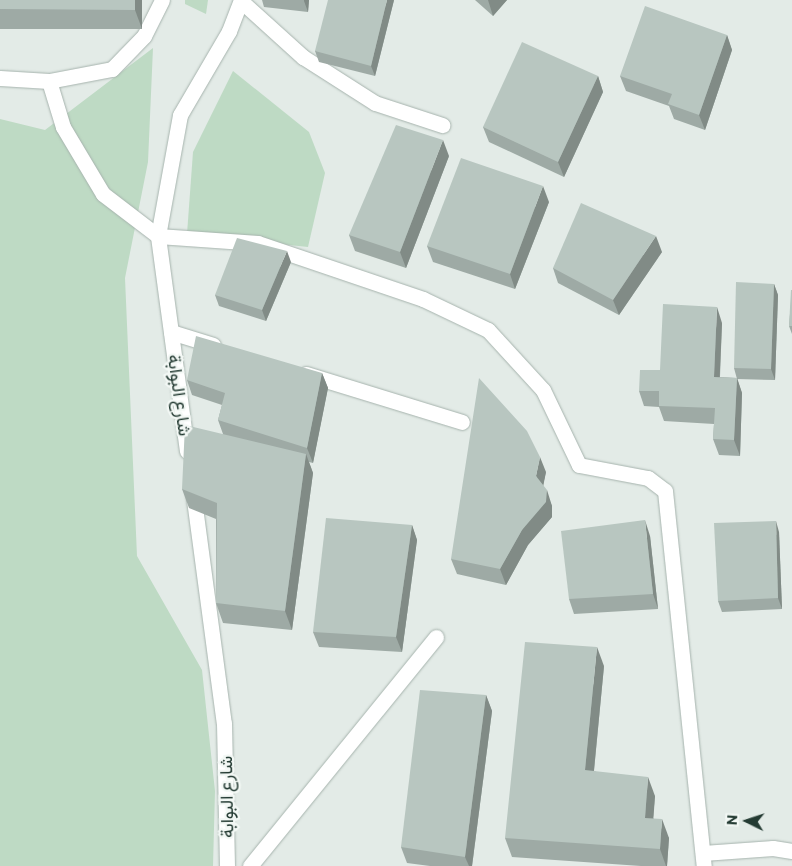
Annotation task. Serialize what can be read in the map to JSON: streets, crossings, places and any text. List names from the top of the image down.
{
  "streets": {
    "street": ["شارع البوابة"]
  },
  "north": "left"
}
